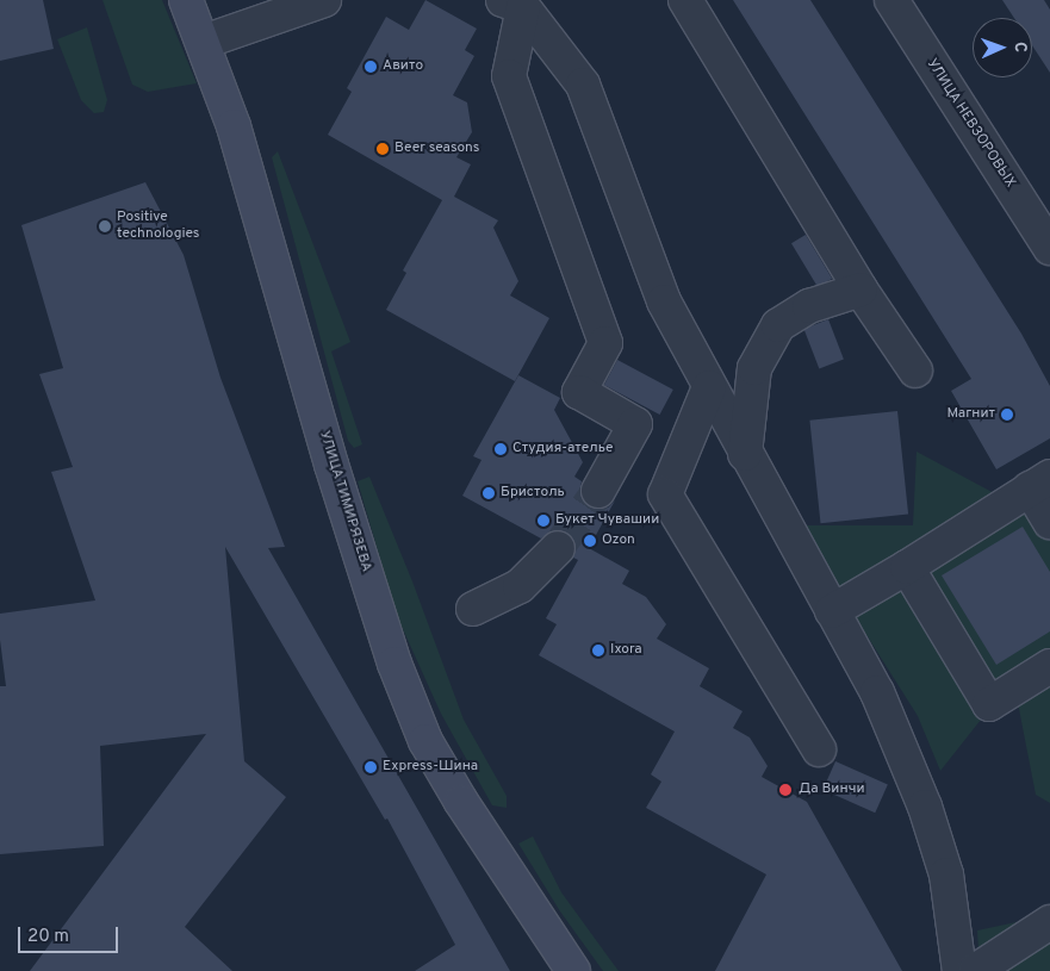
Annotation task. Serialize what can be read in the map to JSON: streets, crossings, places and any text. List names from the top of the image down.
{
  "streets": {
    "street": ["УЛИЦА НЕВЗОРОВЫХ", "УЛИЦА ТИМИРЯЗЕВА"]
  },
  "places": [
    "Авито",
    "Beer seasons",
    "Positive technologies",
    "Магнит",
    "Студия-ателье",
    "Бристоль",
    "Букет Чувашии",
    "Ozon",
    "Ixora",
    "Express-Шина",
    "Да Винчи"
  ],
  "scale_bar": "20 m",
  "north": "right"
}
